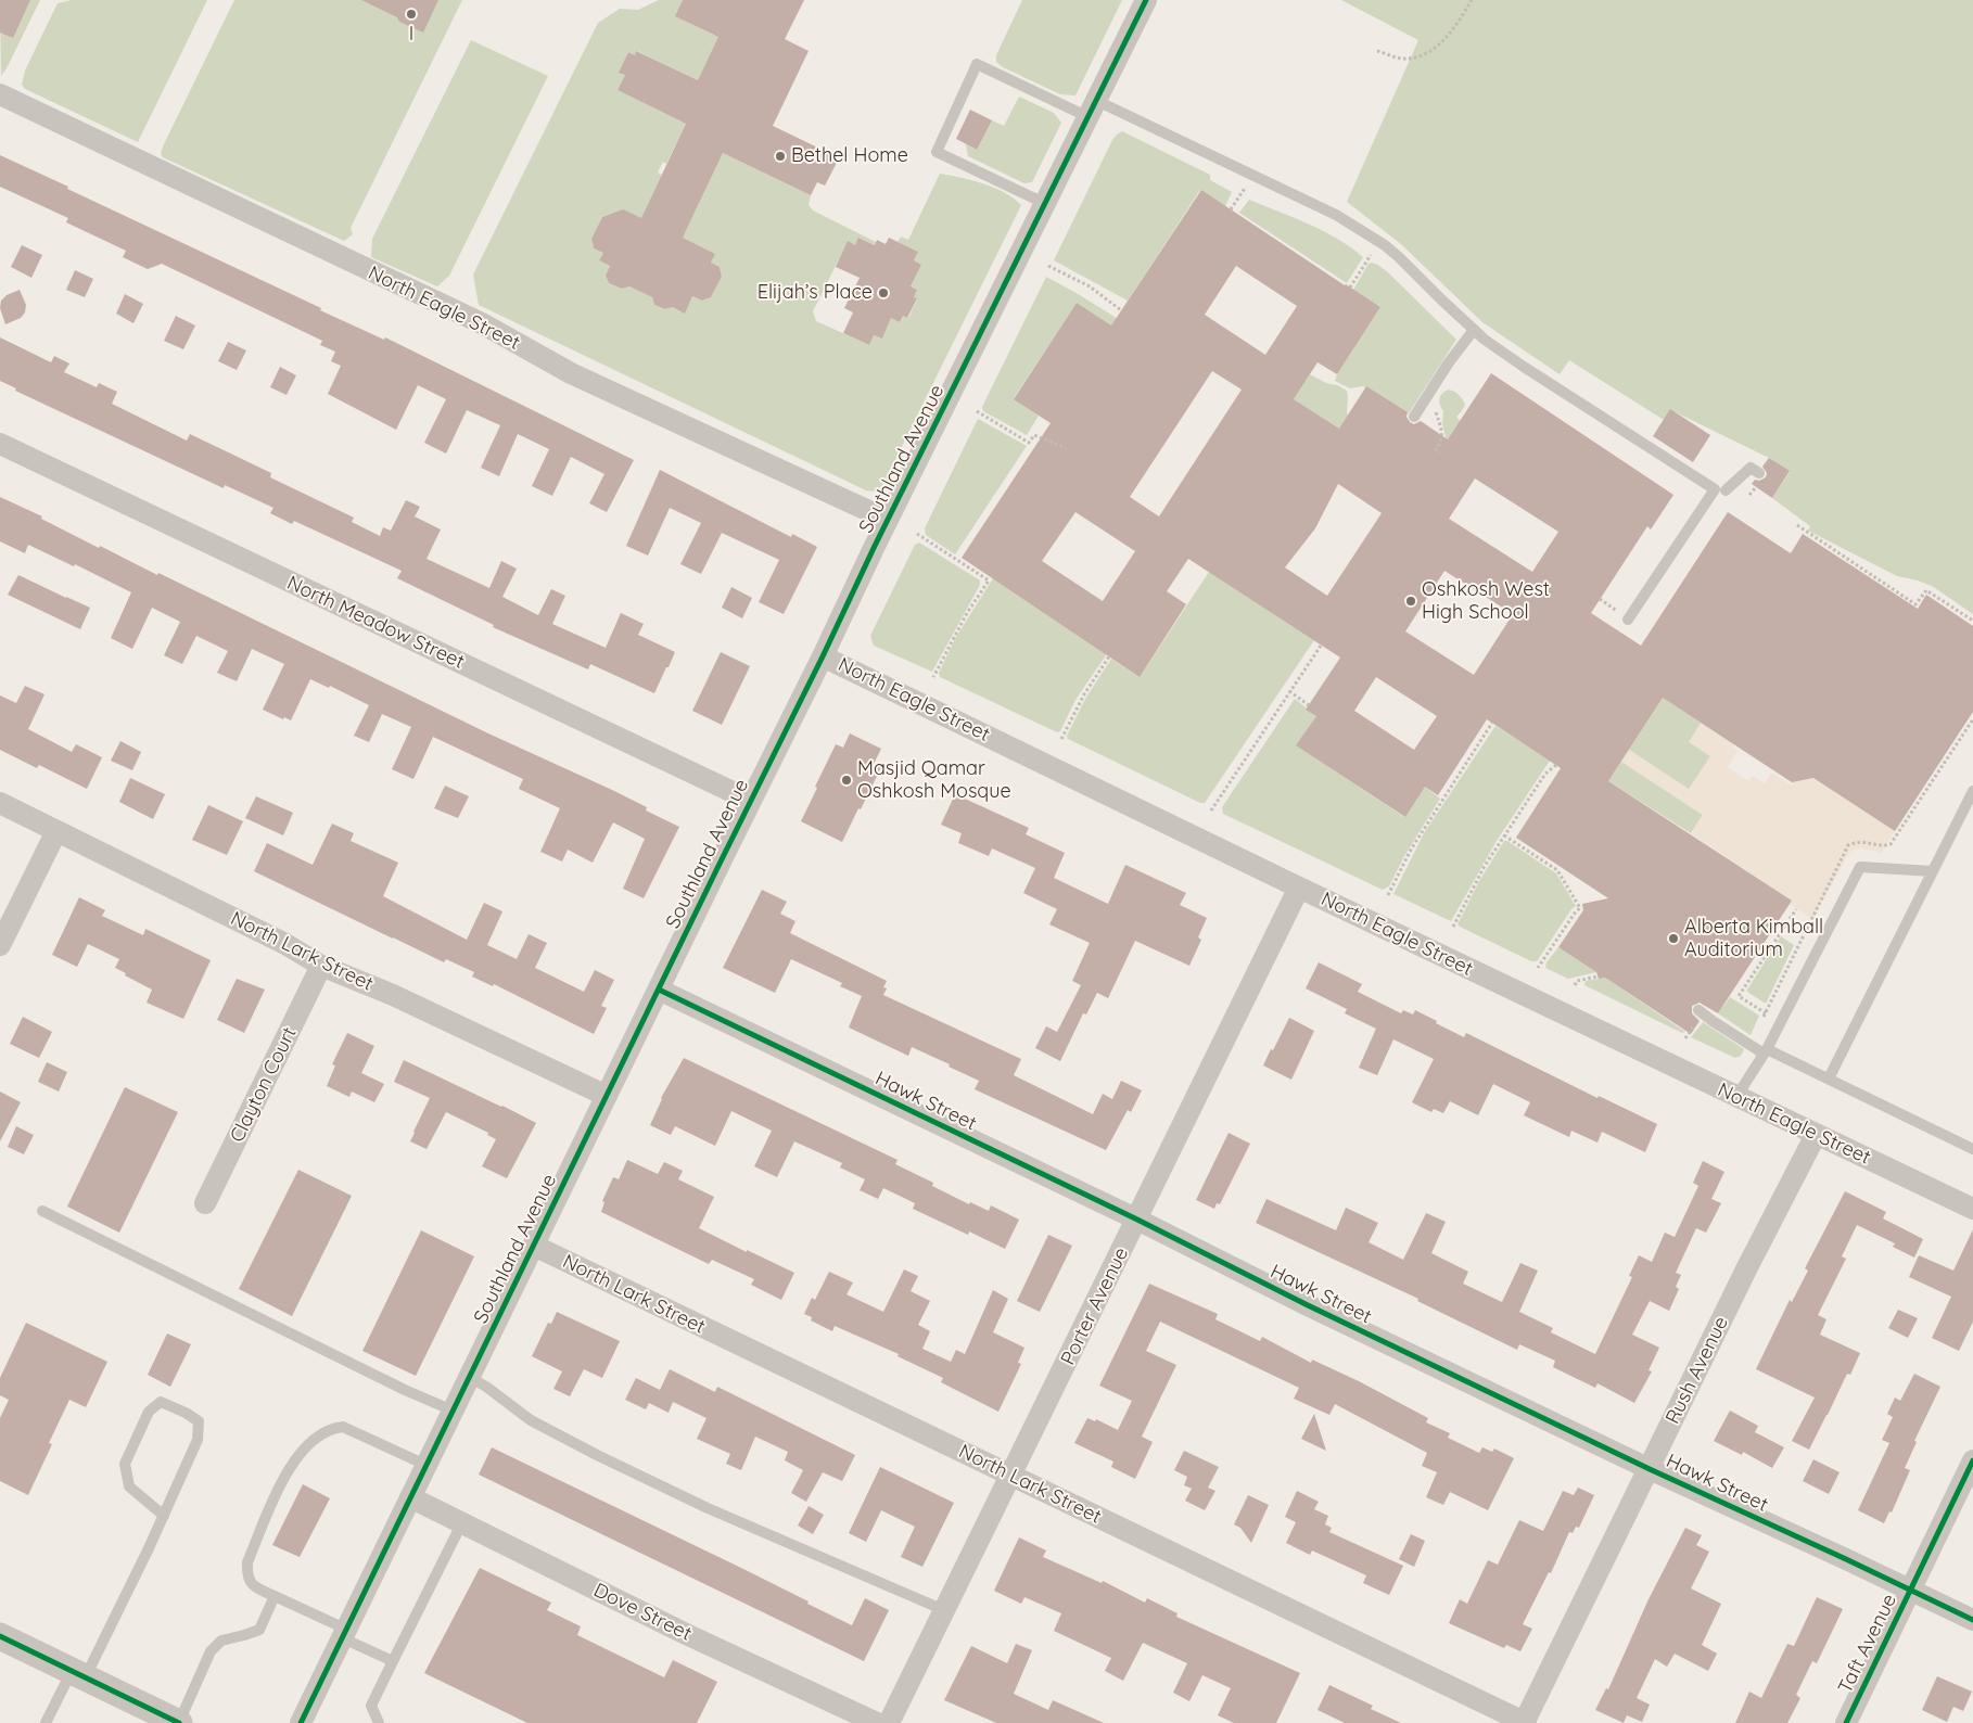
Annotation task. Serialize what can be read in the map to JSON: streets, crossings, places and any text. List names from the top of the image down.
{
  "streets": {
    "street": [
      "North Eagle Street",
      "Southland Avenue",
      "North Meadow Street",
      "North Lark Street",
      "Clayton Court",
      "Hawk Street",
      "Porter Avenue",
      "Rush Avenue",
      "Dove Street",
      "Taft Avenue"
    ]
  },
  "crossings": [
    ["North Eagle Street", "Southland Avenue"],
    ["North Eagle Street", "Porter Avenue"],
    ["North Eagle Street", "Rush Avenue"],
    ["Southland Avenue", "North Meadow Street"],
    ["Southland Avenue", "North Lark Street"],
    ["Southland Avenue", "Hawk Street"],
    ["Southland Avenue", "Dove Street"],
    ["North Lark Street", "Clayton Court"],
    ["North Lark Street", "Porter Avenue"],
    ["North Lark Street", "Rush Avenue"],
    ["Hawk Street", "Porter Avenue"],
    ["Hawk Street", "Rush Avenue"],
    ["Hawk Street", "Taft Avenue"]
  ],
  "places": [
    "I",
    "Bethel Home",
    "Elijah’s Place",
    "Oshkosh West High School",
    "Masjid Qamar Oshkosh Mosque",
    "Alberta Kimball Auditorium"
  ]
}
